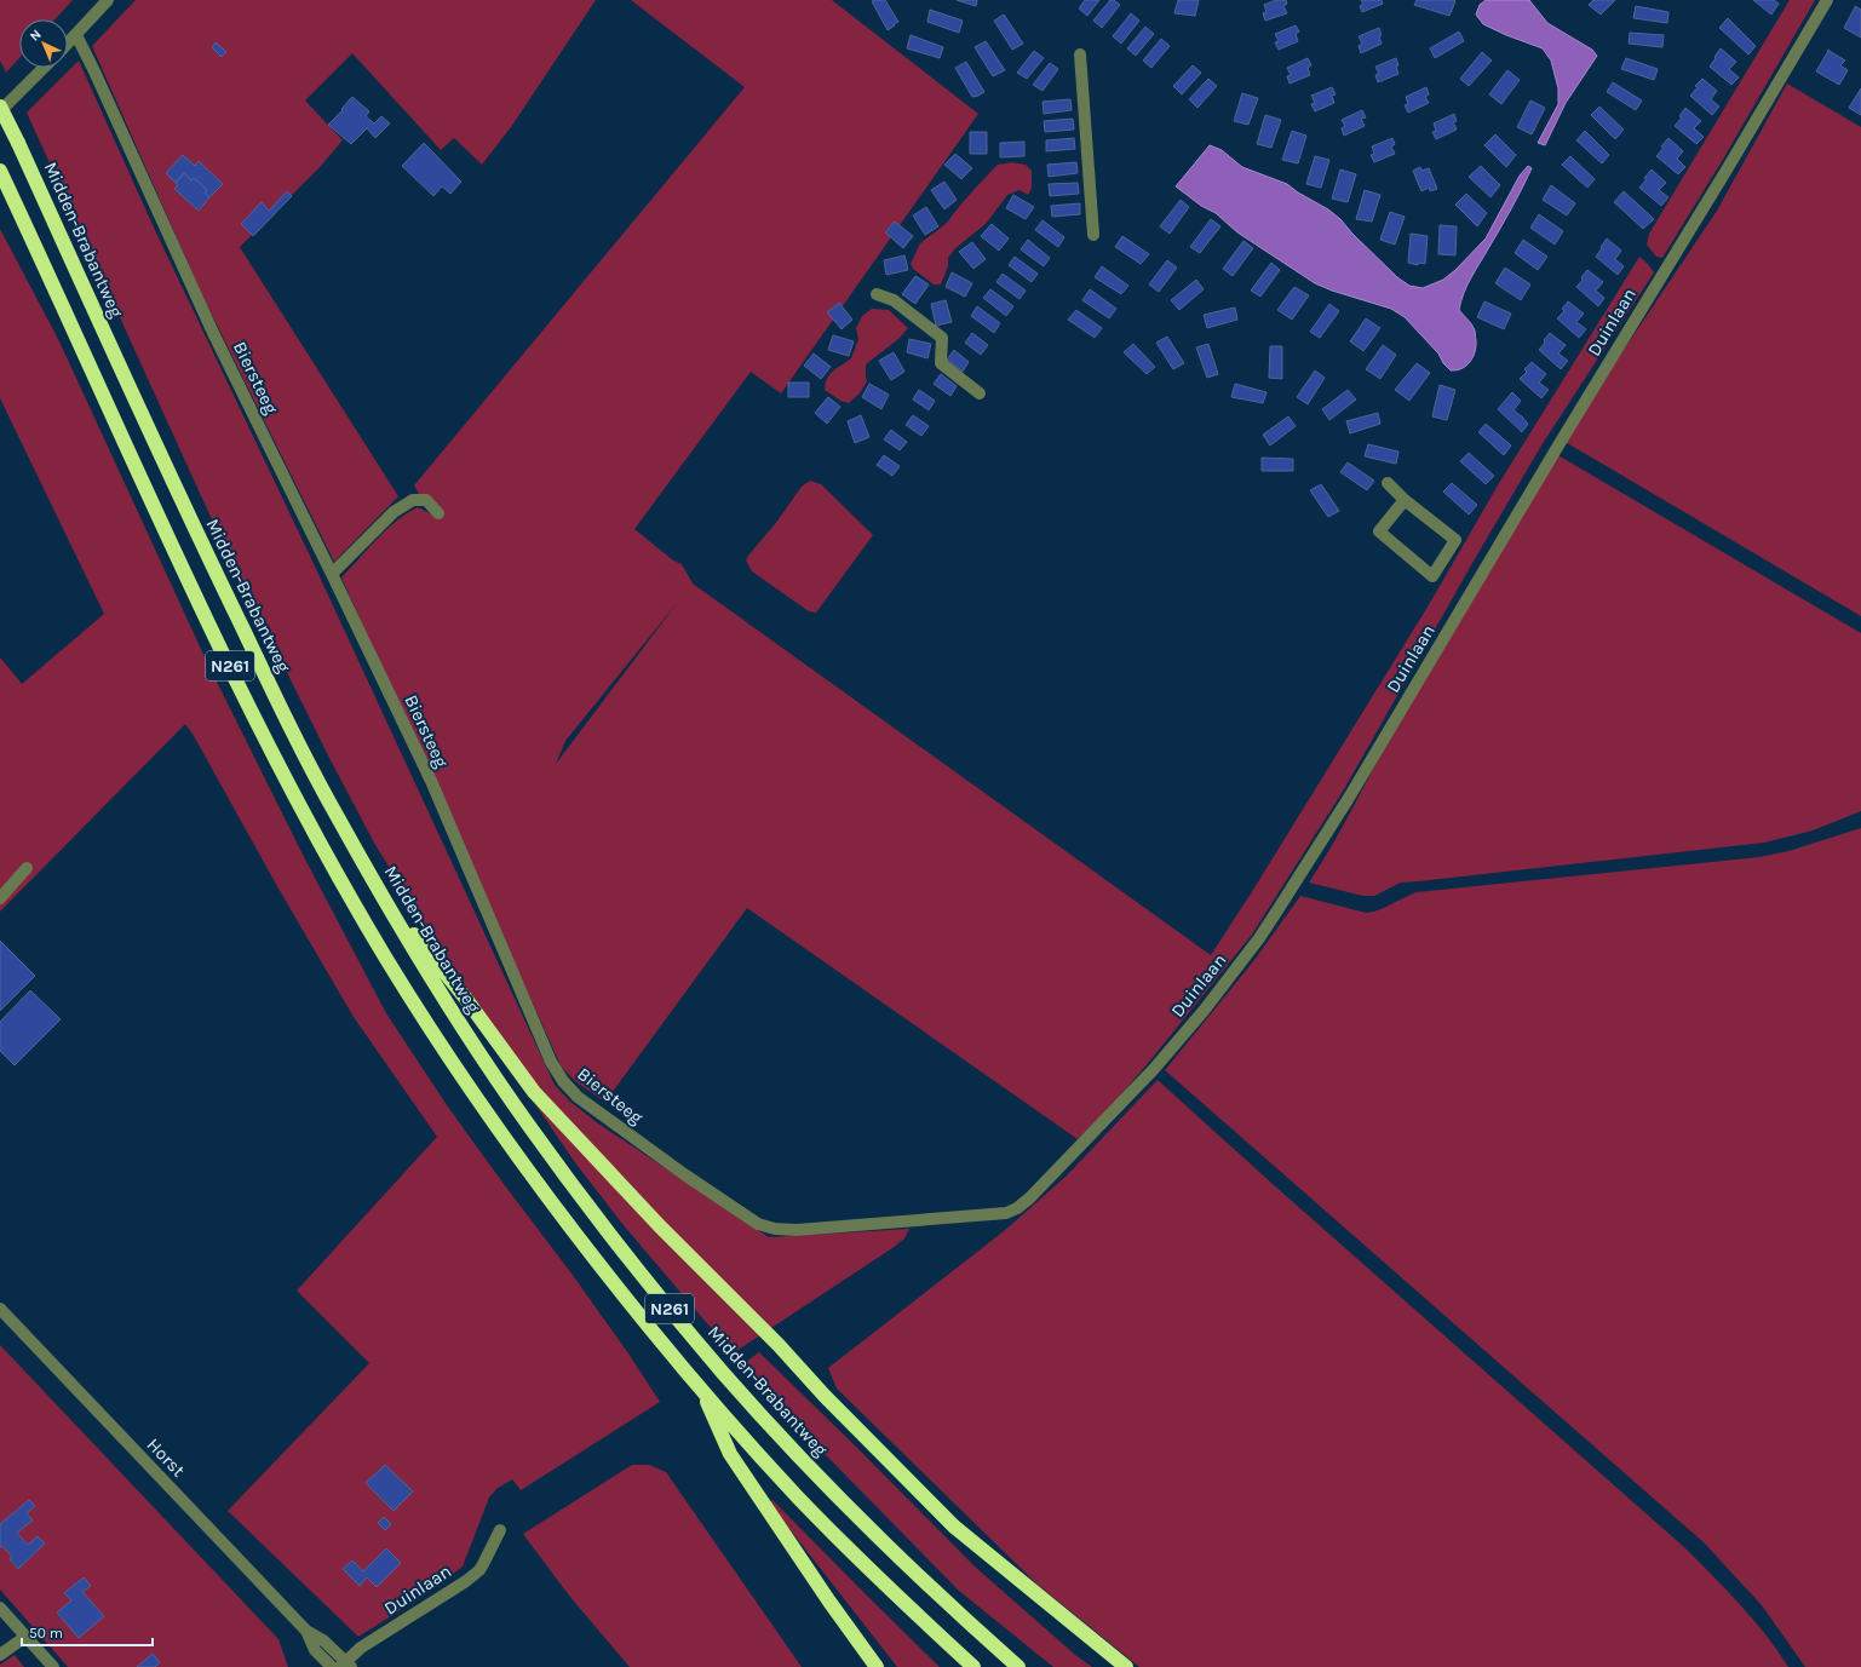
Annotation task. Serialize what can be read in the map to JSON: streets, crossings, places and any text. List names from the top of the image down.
{
  "streets": {
    "highway": ["Midden-Brabantweg", "N261"],
    "street": ["Duinlaan", "Biersteeg", "Horst"]
  },
  "crossings": [
    ["Midden-Brabantweg", "N261"],
    ["Duinlaan", "Biersteeg"],
    ["Duinlaan", "Horst"]
  ],
  "scale_bar": "50 m",
  "north": "top left"
}
